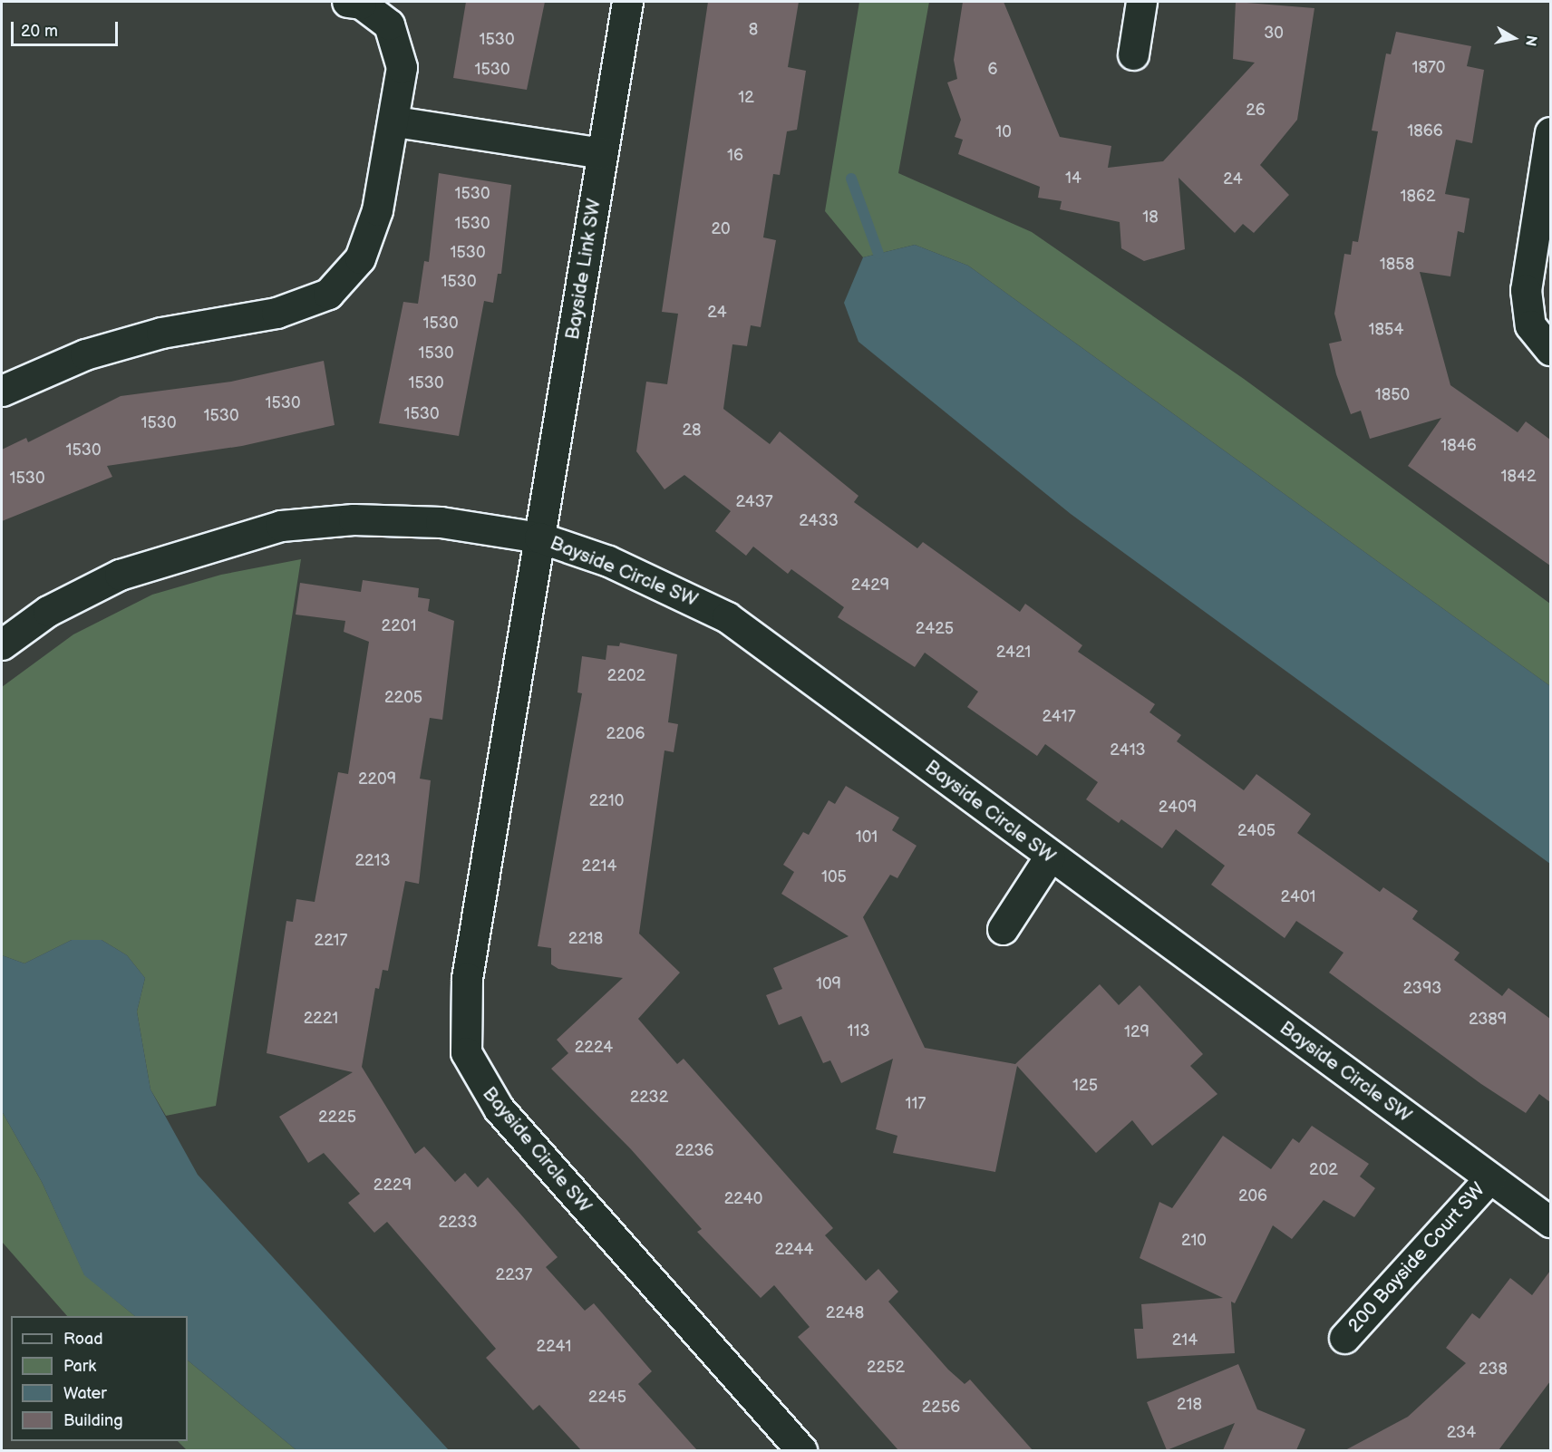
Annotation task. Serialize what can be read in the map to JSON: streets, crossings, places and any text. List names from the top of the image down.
{
  "streets": {
    "street": ["Bayside Link SW", "Bayside Circle SW", "200 Bayside Court SW"]
  },
  "crossings": [
    ["Bayside Link SW", "Bayside Circle SW"],
    ["Bayside Circle SW", "200 Bayside Court SW"]
  ],
  "house_numbers": [
    "8",
    "30",
    "1530",
    "1870",
    "1530",
    "6",
    "12",
    "26",
    "1866",
    "10",
    "16",
    "14",
    "24",
    "1530",
    "1862",
    "18",
    "1530",
    "20",
    "1530",
    "1858",
    "1530",
    "24",
    "1530",
    "1854",
    "1530",
    "1530",
    "1850",
    "1530",
    "1530",
    "1530",
    "1530",
    "28",
    "1846",
    "1530",
    "1842",
    "1530",
    "2437",
    "2433",
    "2429",
    "2201",
    "2425",
    "2421",
    "2202",
    "2205",
    "2417",
    "2206",
    "2413",
    "2209",
    "2210",
    "2409",
    "2405",
    "101",
    "2213",
    "2214",
    "105",
    "2401",
    "2218",
    "2217",
    "109",
    "2393",
    "2221",
    "2389",
    "113",
    "129",
    "2224",
    "125",
    "2232",
    "117",
    "2225",
    "2236",
    "202",
    "2229",
    "206",
    "2240",
    "2233",
    "210",
    "2244",
    "2237",
    "2248",
    "214",
    "2241",
    "2252",
    "238",
    "2245",
    "218",
    "2256",
    "234"
  ],
  "legend": [
    "Road",
    "Park",
    "Water",
    "Building"
  ],
  "scale_bar": "20 m",
  "north": "right"
}
